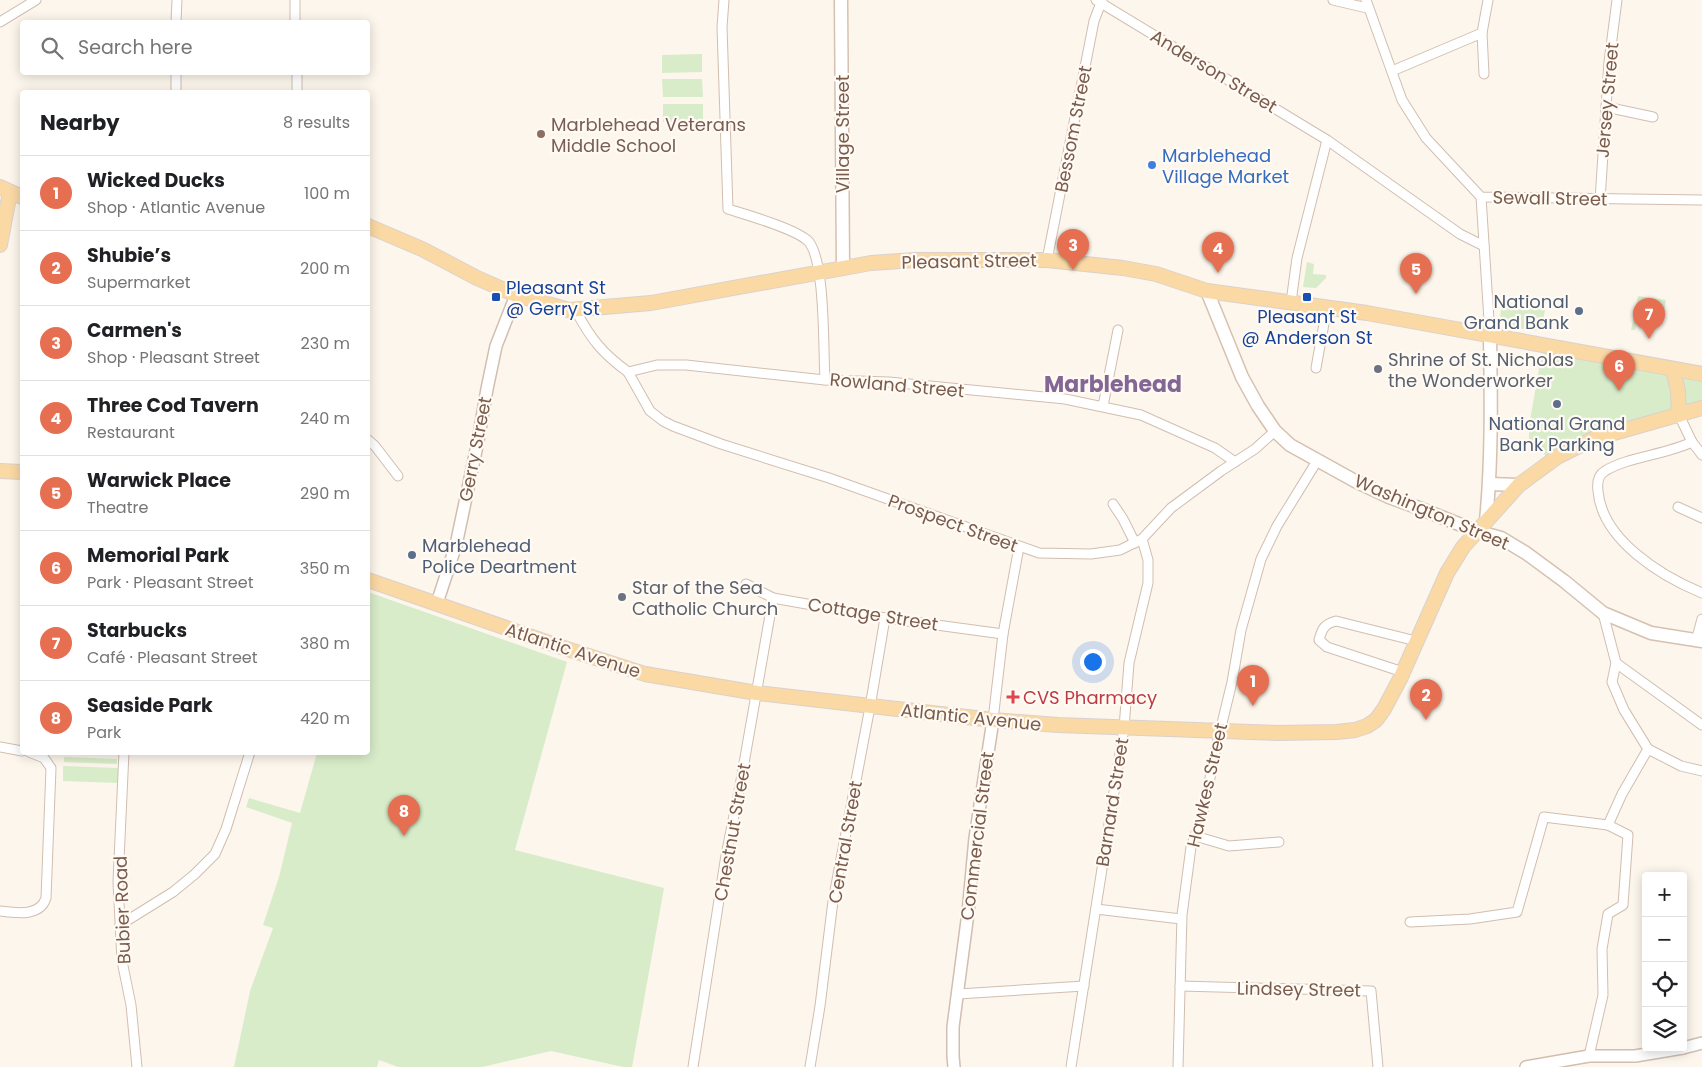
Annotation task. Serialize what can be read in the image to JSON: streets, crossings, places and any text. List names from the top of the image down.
{
  "streets": {
    "main road": [
      "Village Street",
      "Pleasant Street",
      "Washington Street",
      "Atlantic Avenue"
    ],
    "street": [
      "Anderson Street",
      "Jersey Street",
      "Bessom Street",
      "Sewall Street",
      "Rowland Street",
      "Gerry Street",
      "Prospect Street",
      "Cottage Street",
      "Hawkes Street",
      "Barnard Street",
      "Chestnut Street",
      "Commercial Street",
      "Central Street",
      "Bubier Road",
      "Lindsey Street"
    ]
  },
  "crossings": [
    ["Anderson Street", "Bessom Street"],
    ["Jersey Street", "Sewall Street"],
    ["Bessom Street", "Pleasant Street"],
    ["Village Street", "Pleasant Street"],
    ["Pleasant Street", "Gerry Street"],
    ["Pleasant Street", "Washington Street"],
    ["Rowland Street", "Prospect Street"],
    ["Gerry Street", "Atlantic Avenue"],
    ["Washington Street", "Prospect Street"],
    ["Washington Street", "Atlantic Avenue"],
    ["Washington Street", "Hawkes Street"],
    ["Prospect Street", "Barnard Street"],
    ["Prospect Street", "Commercial Street"],
    ["Cottage Street", "Chestnut Street"],
    ["Cottage Street", "Commercial Street"],
    ["Cottage Street", "Central Street"],
    ["Atlantic Avenue", "Hawkes Street"],
    ["Atlantic Avenue", "Barnard Street"],
    ["Atlantic Avenue", "Chestnut Street"],
    ["Atlantic Avenue", "Commercial Street"],
    ["Atlantic Avenue", "Central Street"],
    ["Hawkes Street", "Lindsey Street"]
  ],
  "districts": ["Marblehead"],
  "places": {
    "other": [
      "Marblehead Veterans Middle School",
      "Marblehead Village Market",
      "National Grand Bank",
      "Shrine of St. Nicholas the Wonderworker",
      "National Grand Bank Parking",
      "Marblehead Police Deartment",
      "Star of the Sea Catholic Church"
    ],
    "transit": ["Pleasant St @ Gerry St", "Pleasant St @ Anderson St"],
    "health": ["CVS Pharmacy"]
  },
  "page": {
    "search": "Search here",
    "heading": ["Nearby", "8 results"],
    "list": [
      {
        "mark": "1",
        "name": "Wicked Ducks",
        "note": "Shop · Atlantic Avenue",
        "value": "100 m"
      },
      {
        "mark": "2",
        "name": "Shubie’s",
        "note": "Supermarket",
        "value": "200 m"
      },
      {
        "mark": "3",
        "name": "Carmen's",
        "note": "Shop · Pleasant Street",
        "value": "230 m"
      },
      {
        "mark": "4",
        "name": "Three Cod Tavern",
        "note": "Restaurant",
        "value": "240 m"
      },
      {
        "mark": "5",
        "name": "Warwick Place",
        "note": "Theatre",
        "value": "290 m"
      },
      {
        "mark": "6",
        "name": "Memorial Park",
        "note": "Park · Pleasant Street",
        "value": "350 m"
      },
      {
        "mark": "7",
        "name": "Starbucks",
        "note": "Café · Pleasant Street",
        "value": "380 m"
      },
      {
        "mark": "8",
        "name": "Seaside Park",
        "note": "Park",
        "value": "420 m"
      }
    ],
    "pins": [
      "3",
      "4",
      "5",
      "7",
      "6",
      "1",
      "2",
      "8"
    ],
    "map_buttons": ["+", "−"]
  }
}
